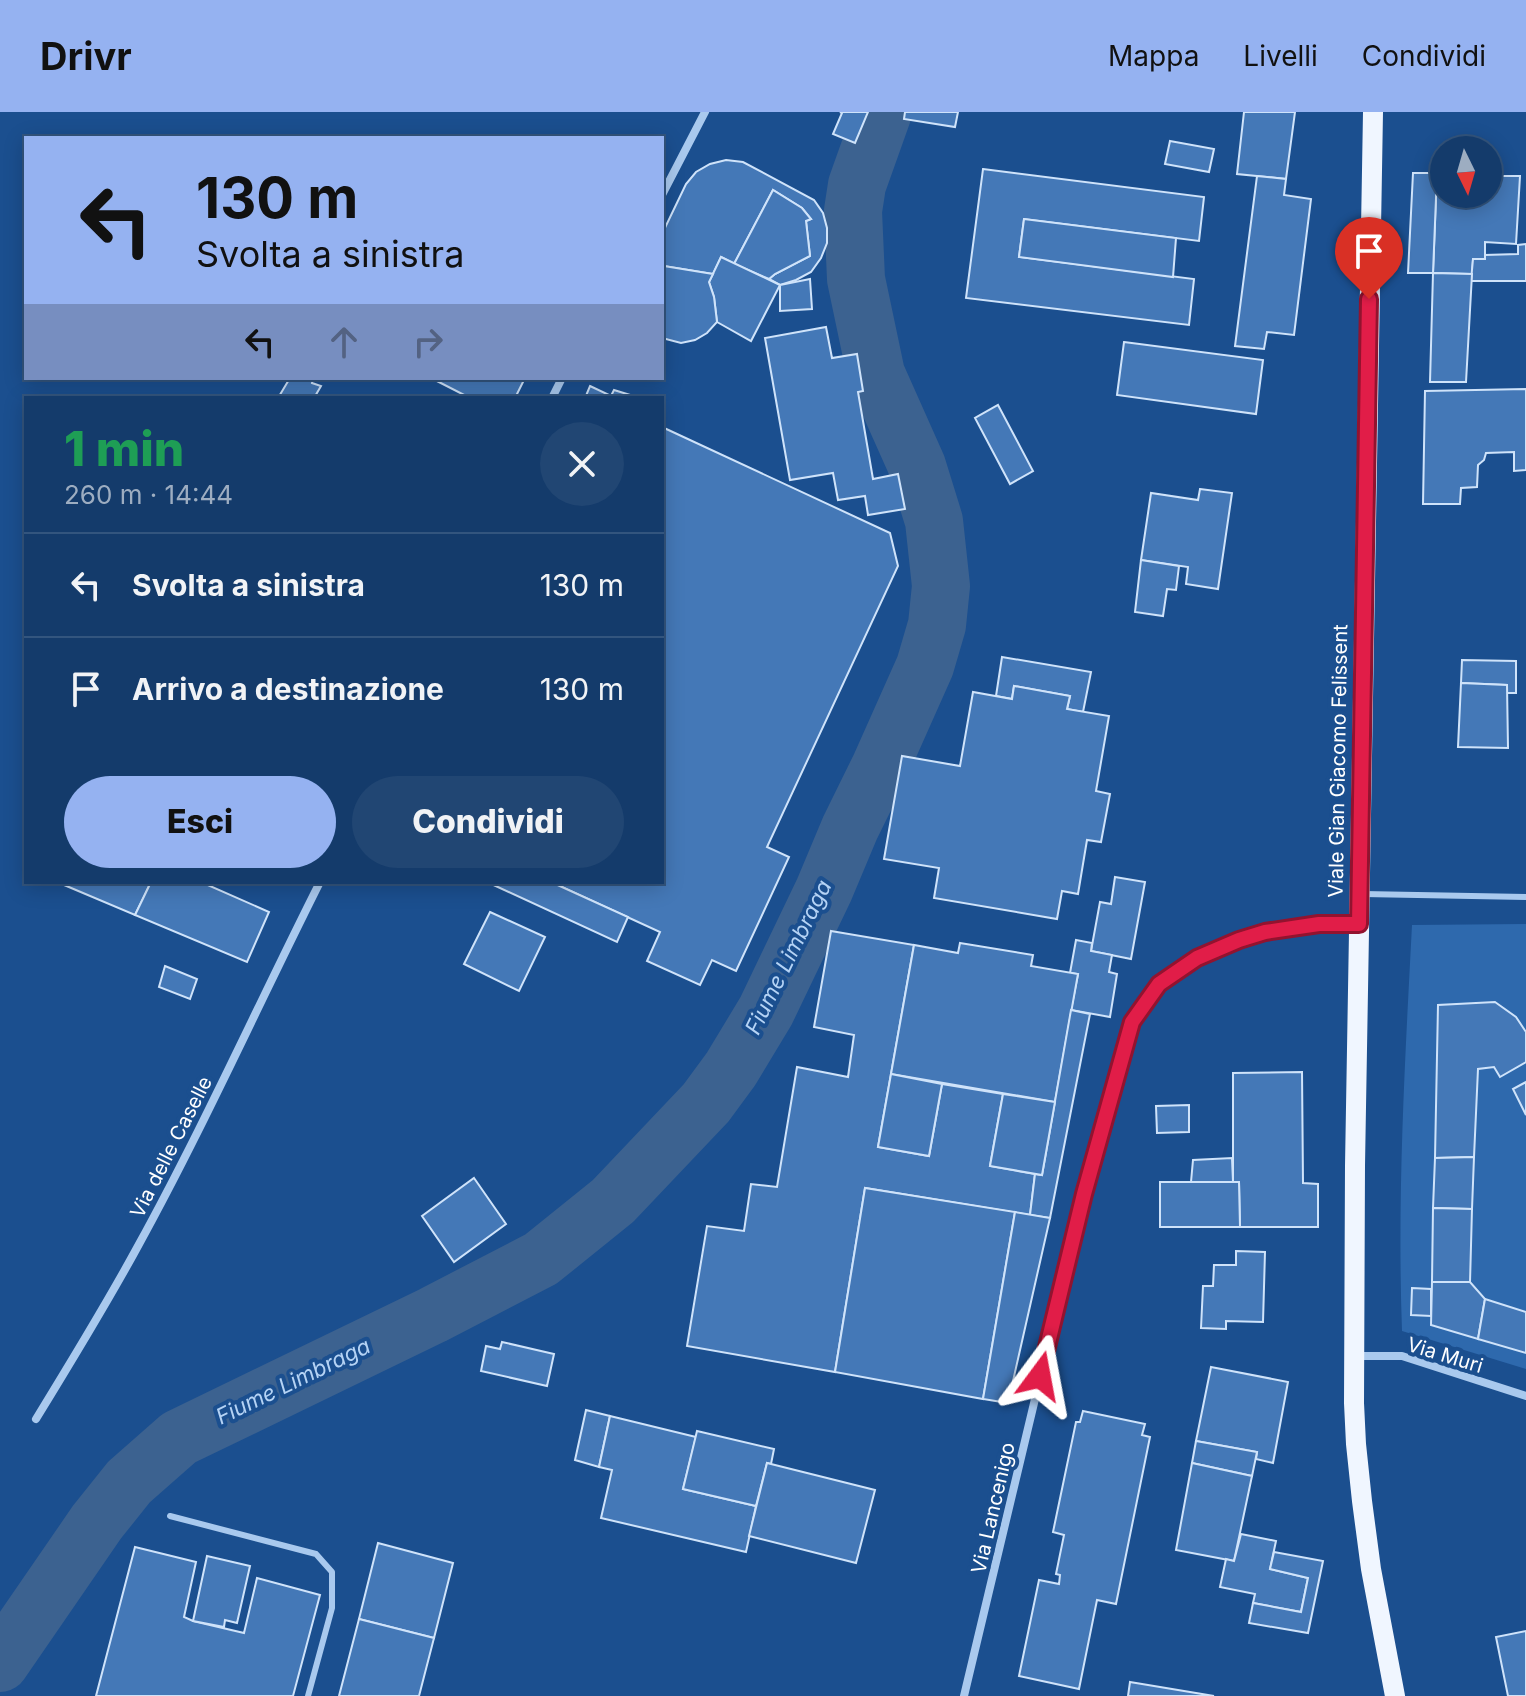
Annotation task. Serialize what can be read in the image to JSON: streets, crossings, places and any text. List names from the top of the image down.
{
  "streets": {
    "main road": ["Viale Gian Giacomo Felissent"],
    "street": ["Via delle Caselle", "Via Muri", "Via Lancenigo"]
  },
  "crossings": [
    ["Viale Gian Giacomo Felissent", "Via Muri"],
    ["Viale Gian Giacomo Felissent", "Via Lancenigo"]
  ],
  "water": ["Fiume Limbraga"],
  "north": "bottom",
  "page": {
    "header": "Drivr",
    "nav": ["Mappa", "Livelli", "Condividi"],
    "turn": ["130 m", "Svolta a sinistra"],
    "heading": ["1 min", "260 m · 14:44"],
    "list": [
      {
        "name": "Svolta a sinistra",
        "value": "130 m"
      },
      {
        "name": "Arrivo a destinazione",
        "value": "130 m"
      }
    ],
    "buttons": ["Esci", "Condividi"]
  }
}
